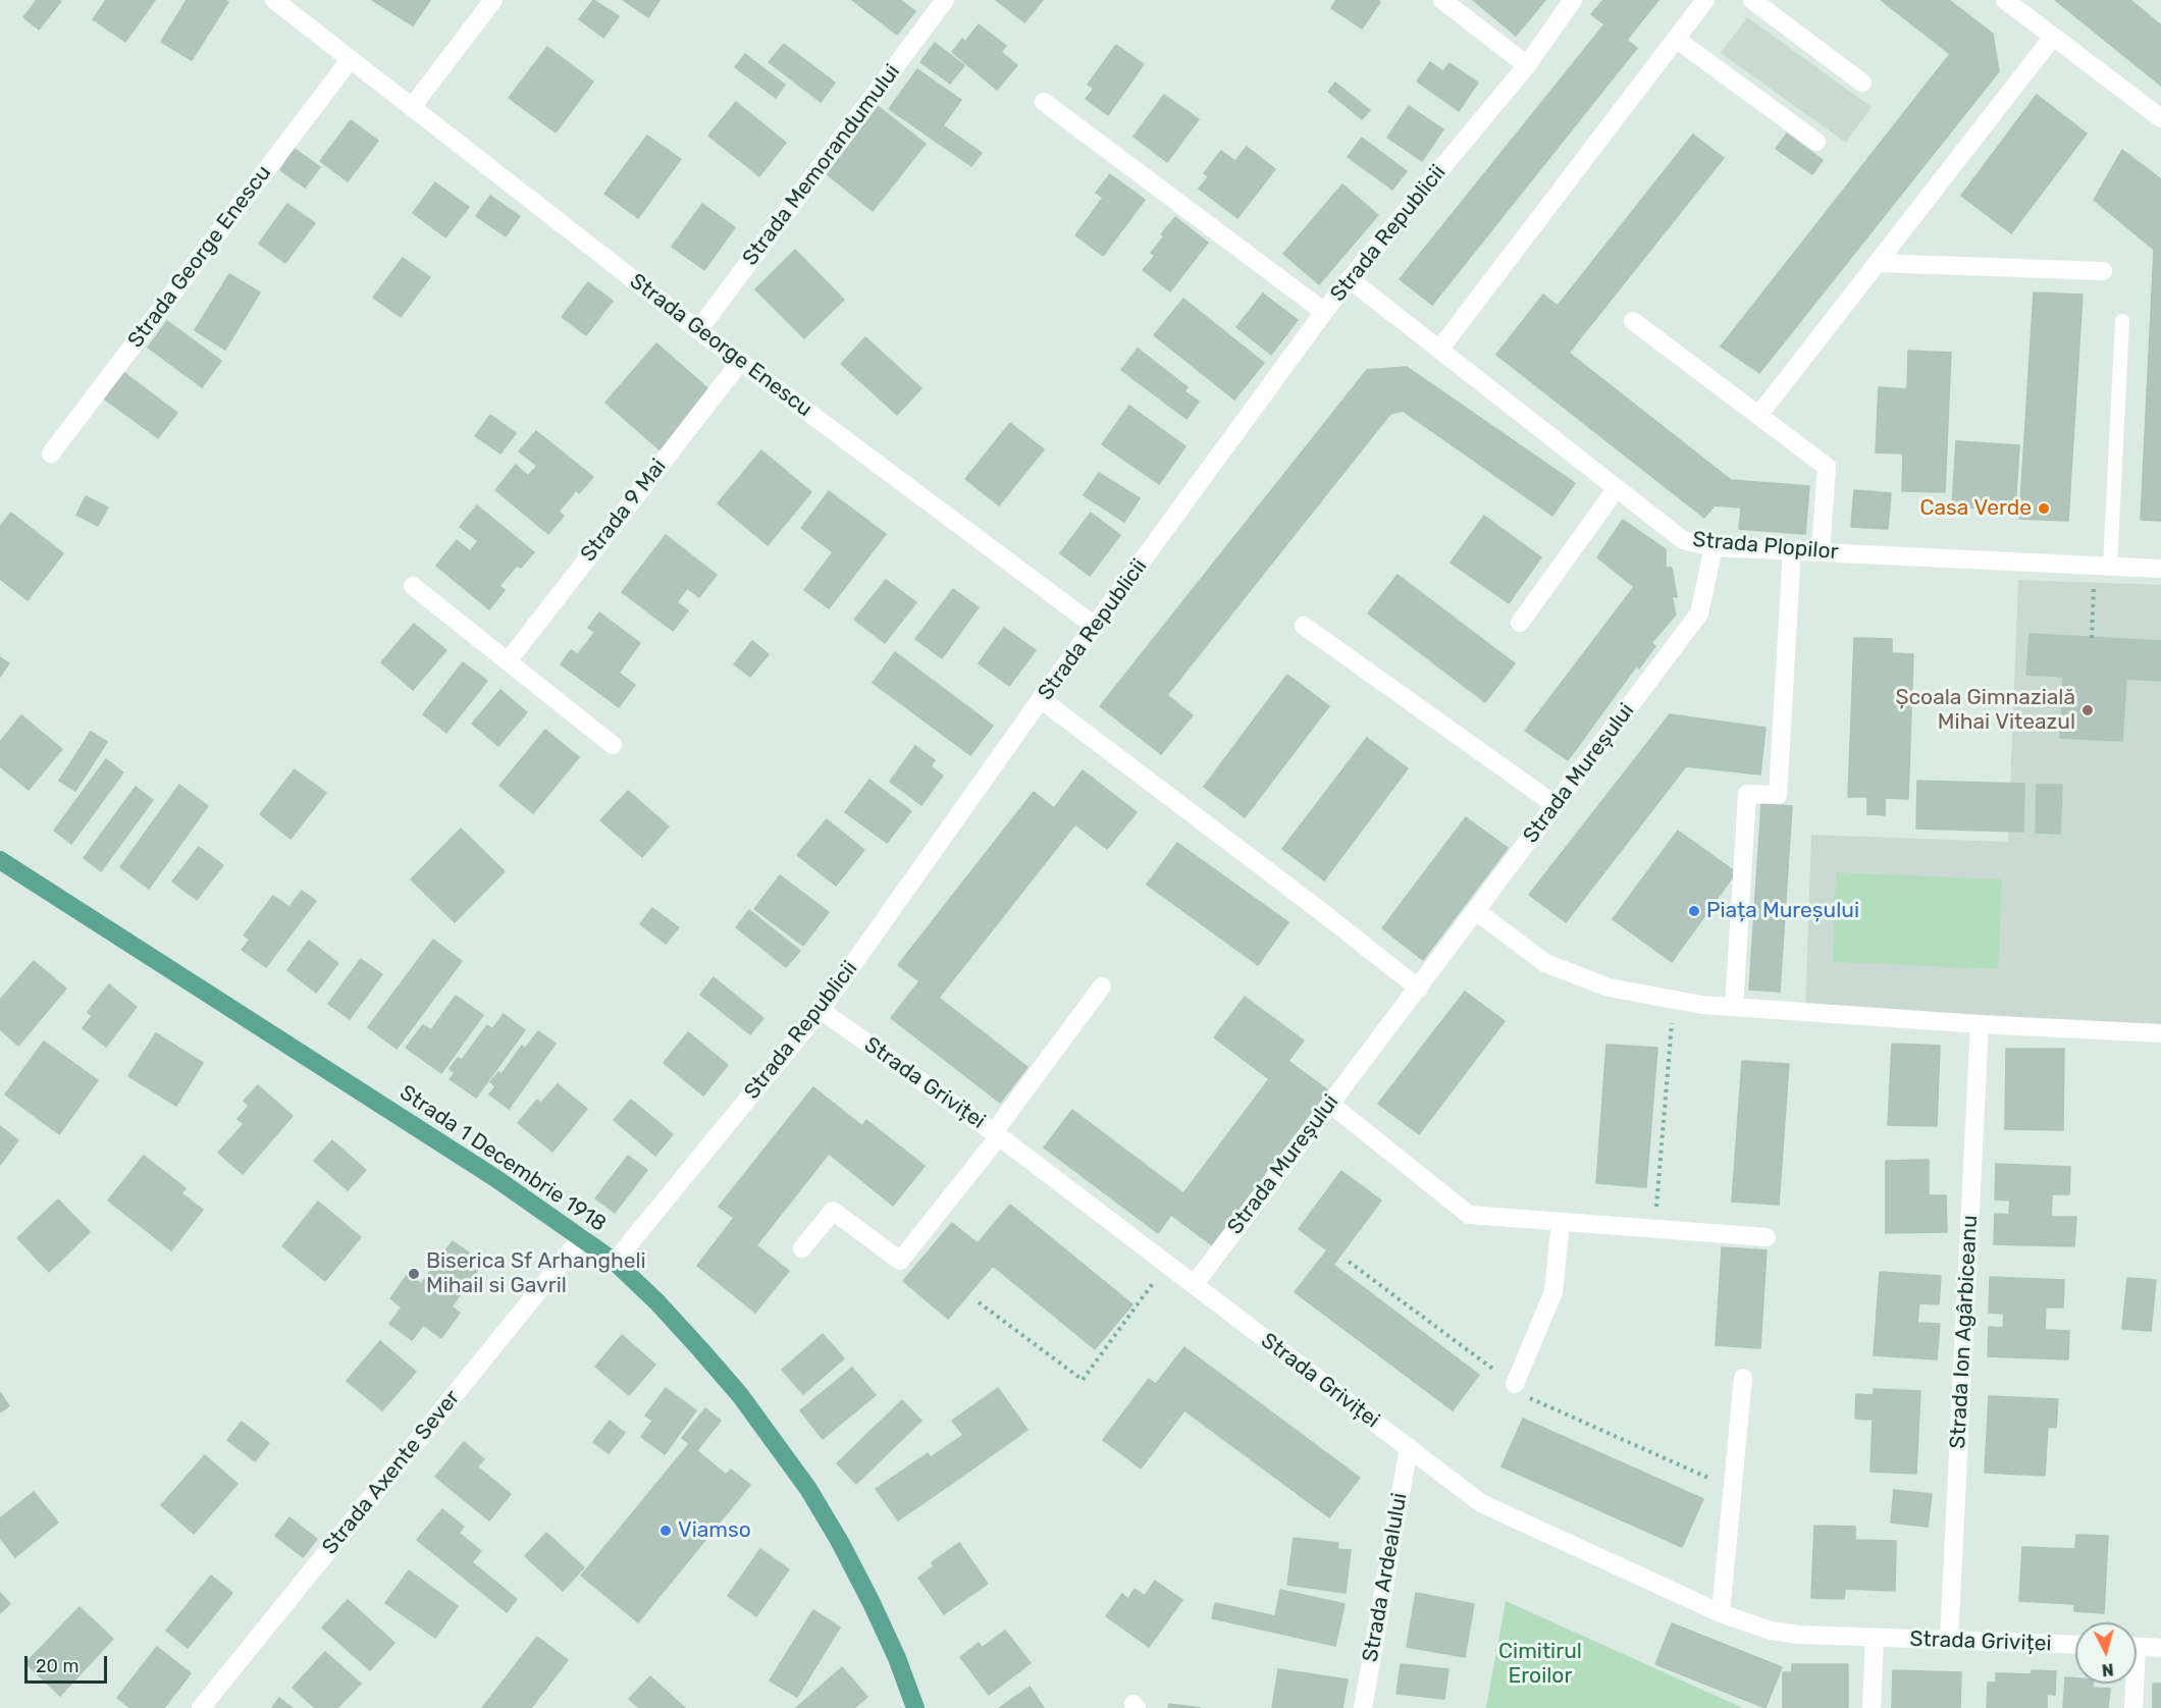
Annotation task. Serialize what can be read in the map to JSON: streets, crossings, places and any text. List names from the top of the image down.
{
  "streets": {
    "main road": ["Strada 1 Decembrie 1918"],
    "street": [
      "Strada Memorandumului",
      "Strada Republicii",
      "Strada George Enescu",
      "Strada 9 Mai",
      "Strada Plopilor",
      "Strada Mureșului",
      "Strada Griviței",
      "Strada Ion Agârbiceanu",
      "Strada Axente Sever",
      "Strada Ardealului"
    ]
  },
  "crossings": [
    ["Strada Memorandumului", "Strada George Enescu"],
    ["Strada Republicii", "Strada George Enescu"],
    ["Strada Republicii", "Strada Plopilor"],
    ["Strada Republicii", "Strada Griviței"],
    ["Strada Republicii", "Strada 1 Decembrie 1918"],
    ["Strada George Enescu", "Strada 9 Mai"],
    ["Strada Plopilor", "Strada Mureșului"],
    ["Strada Mureșului", "Strada Griviței"],
    ["Strada Griviței", "Strada Ion Agârbiceanu"],
    ["Strada Griviței", "Strada Ardealului"],
    ["Strada 1 Decembrie 1918", "Strada Axente Sever"]
  ],
  "parks": ["Cimitirul Eroilor"],
  "places": [
    "Casa Verde",
    "Școala Gimnazială Mihai Viteazul",
    "Piața Mureșului",
    "Biserica Sf Arhangheli Mihail si Gavril",
    "Viamso"
  ],
  "scale_bar": "20 m",
  "north": "bottom"
}
